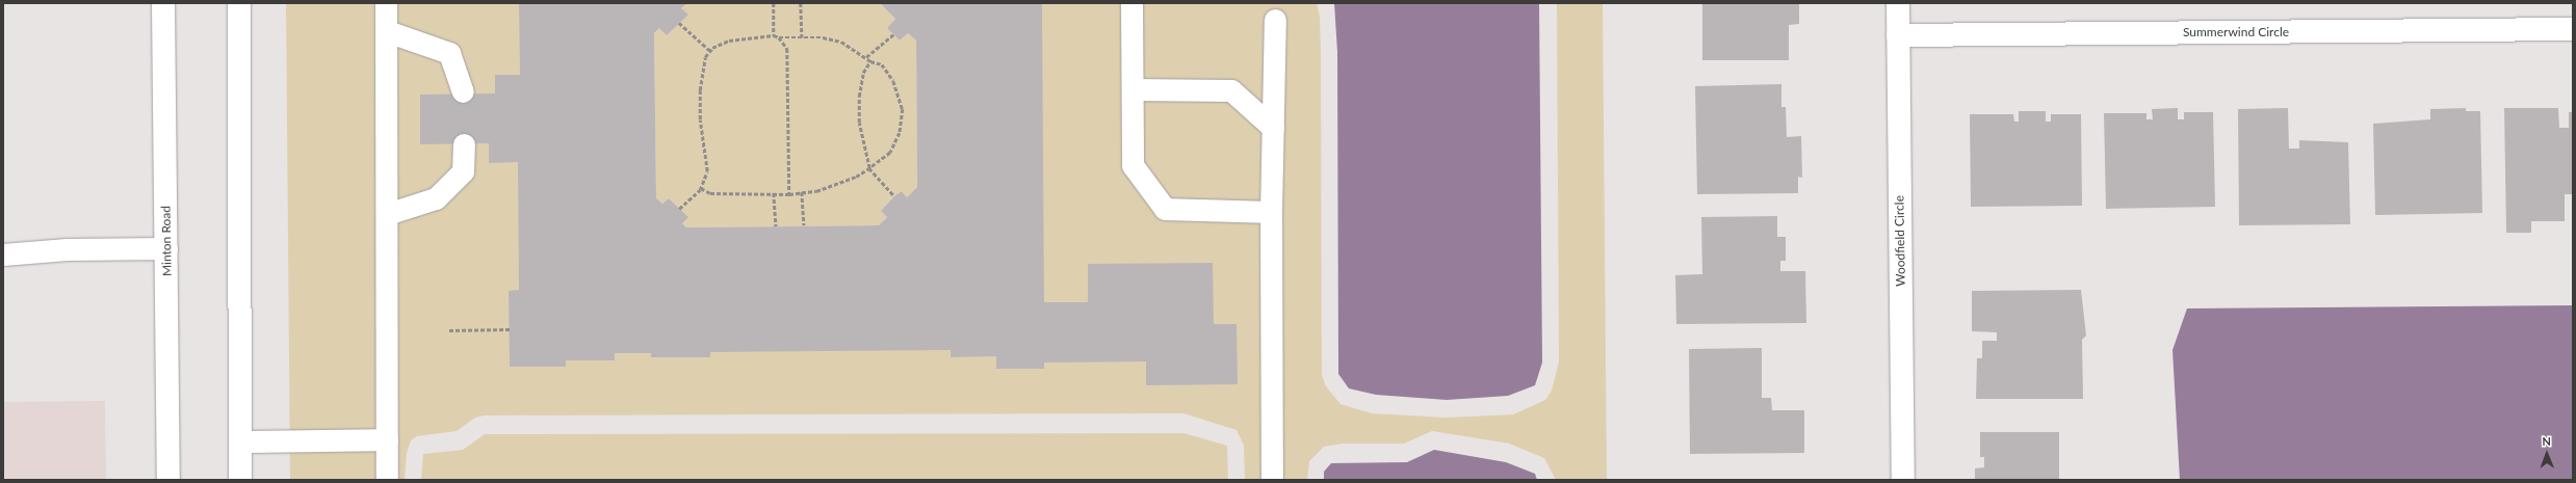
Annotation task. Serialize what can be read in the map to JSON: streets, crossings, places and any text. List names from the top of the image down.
{
  "streets": {
    "street": ["Summerwind Circle", "Minton Road", "Woodfield Circle"]
  },
  "crossings": [
    ["Summerwind Circle", "Woodfield Circle"]
  ],
  "north": "top"
}
